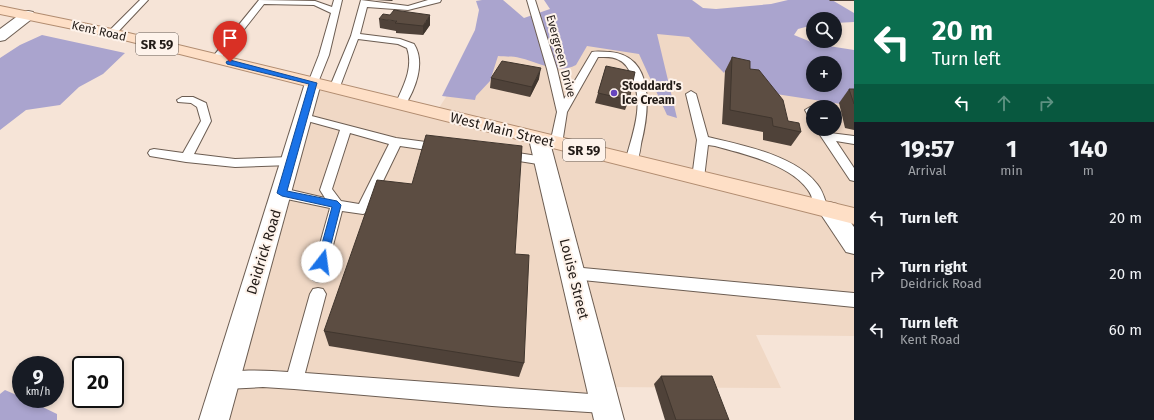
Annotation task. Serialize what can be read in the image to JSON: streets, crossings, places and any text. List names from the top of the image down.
{
  "streets": {
    "main road": ["Kent Road", "SR 59", "West Main Street"],
    "street": ["Deidrick Road", "Louise Street"],
    "lane": ["Evergreen Drive"]
  },
  "crossings": [
    ["Kent Road", "West Main Street"],
    ["Kent Road", "Deidrick Road"],
    ["Evergreen Drive", "West Main Street"],
    ["Evergreen Drive", "Louise Street"],
    ["West Main Street", "Deidrick Road"],
    ["West Main Street", "Louise Street"]
  ],
  "places": ["Stoddard's Ice Cream"],
  "page": {
    "turn": ["20 m", "Turn left"],
    "map_buttons": ["+", "−"],
    "eta": [
      "19:57",
      "Arrival",
      "1",
      "min",
      "140",
      "m"
    ],
    "list": [
      {
        "name": "Turn left",
        "value": "20 m"
      },
      {
        "name": "Turn right",
        "note": "Deidrick Road",
        "value": "20 m"
      },
      {
        "name": "Turn left",
        "note": "Kent Road",
        "value": "60 m"
      }
    ],
    "speed": "9 km/h",
    "limit": "20"
  }
}
